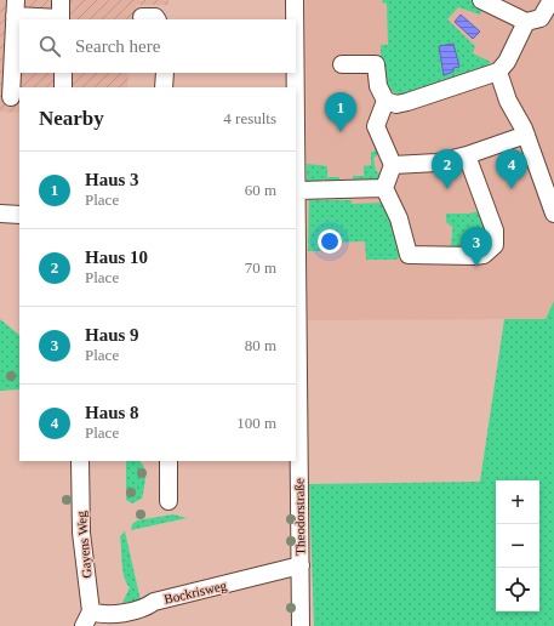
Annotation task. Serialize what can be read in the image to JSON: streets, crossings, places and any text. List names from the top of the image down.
{
  "streets": {
    "street": ["Theodorstraße", "Gayens Weg", "Bockrisweg"]
  },
  "crossings": [
    ["Theodorstraße", "Bockrisweg"],
    ["Gayens Weg", "Bockrisweg"]
  ],
  "page": {
    "search": "Search here",
    "heading": ["Nearby", "4 results"],
    "pins": [
      "1",
      "2",
      "4",
      "3"
    ],
    "list": [
      {
        "mark": "1",
        "name": "Haus 3",
        "note": "Place",
        "value": "60 m"
      },
      {
        "mark": "2",
        "name": "Haus 10",
        "note": "Place",
        "value": "70 m"
      },
      {
        "mark": "3",
        "name": "Haus 9",
        "note": "Place",
        "value": "80 m"
      },
      {
        "mark": "4",
        "name": "Haus 8",
        "note": "Place",
        "value": "100 m"
      }
    ],
    "map_buttons": ["+", "−"]
  }
}
